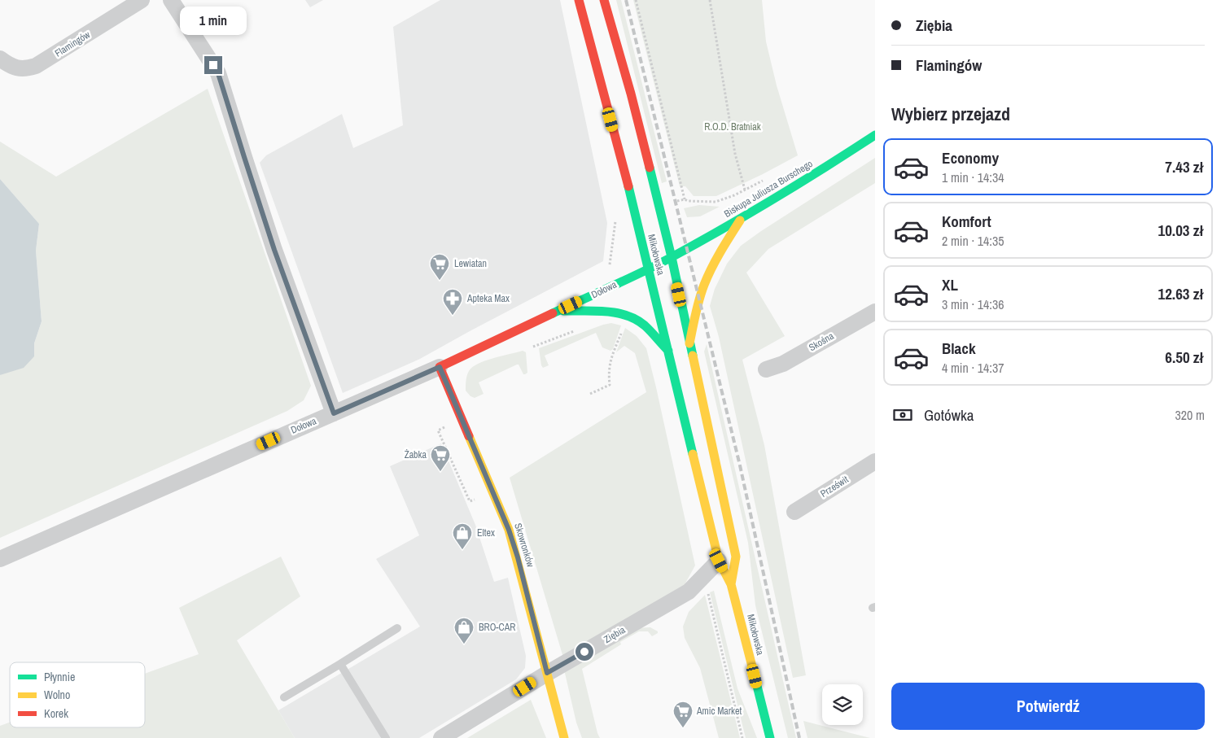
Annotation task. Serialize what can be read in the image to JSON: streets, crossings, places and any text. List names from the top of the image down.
{
  "streets": {
    "main road": [
      "Biskupa Juliusza Burschego",
      "Mikołowska",
      "Dołowa",
      "Skowronków"
    ],
    "street": [
      "Flamingów",
      "Skośna",
      "Prześwit",
      "Ziębia"
    ]
  },
  "crossings": [
    ["Biskupa Juliusza Burschego", "Mikołowska"],
    ["Biskupa Juliusza Burschego", "Dołowa"],
    ["Mikołowska", "Dołowa"],
    ["Mikołowska", "Ziębia"],
    ["Dołowa", "Skowronków"],
    ["Skowronków", "Ziębia"]
  ],
  "parks": ["R.O.D. Bratniak"],
  "places": {
    "supermarket": ["Lewiatan", "Żabka", "Amic Market"],
    "pharmacy": ["Apteka Max"],
    "shop": ["Eltex", "BRO-CAR"]
  },
  "legend": ["Płynnie", "Wolno", "Korek"],
  "page": {
    "banner": ["Ziębia", "Flamingów"],
    "bubble": "1 min",
    "heading": "Wybierz przejazd",
    "list": [
      {
        "name": "Economy",
        "note": "1 min · 14:34",
        "value": "7.43 zł"
      },
      {
        "name": "Komfort",
        "note": "2 min · 14:35",
        "value": "10.03 zł"
      },
      {
        "name": "XL",
        "note": "3 min · 14:36",
        "value": "12.63 zł"
      },
      {
        "name": "Black",
        "note": "4 min · 14:37",
        "value": "6.50 zł"
      }
    ],
    "pay": ["Gotówka", "320 m"],
    "buttons": "Potwierdź"
  }
}
